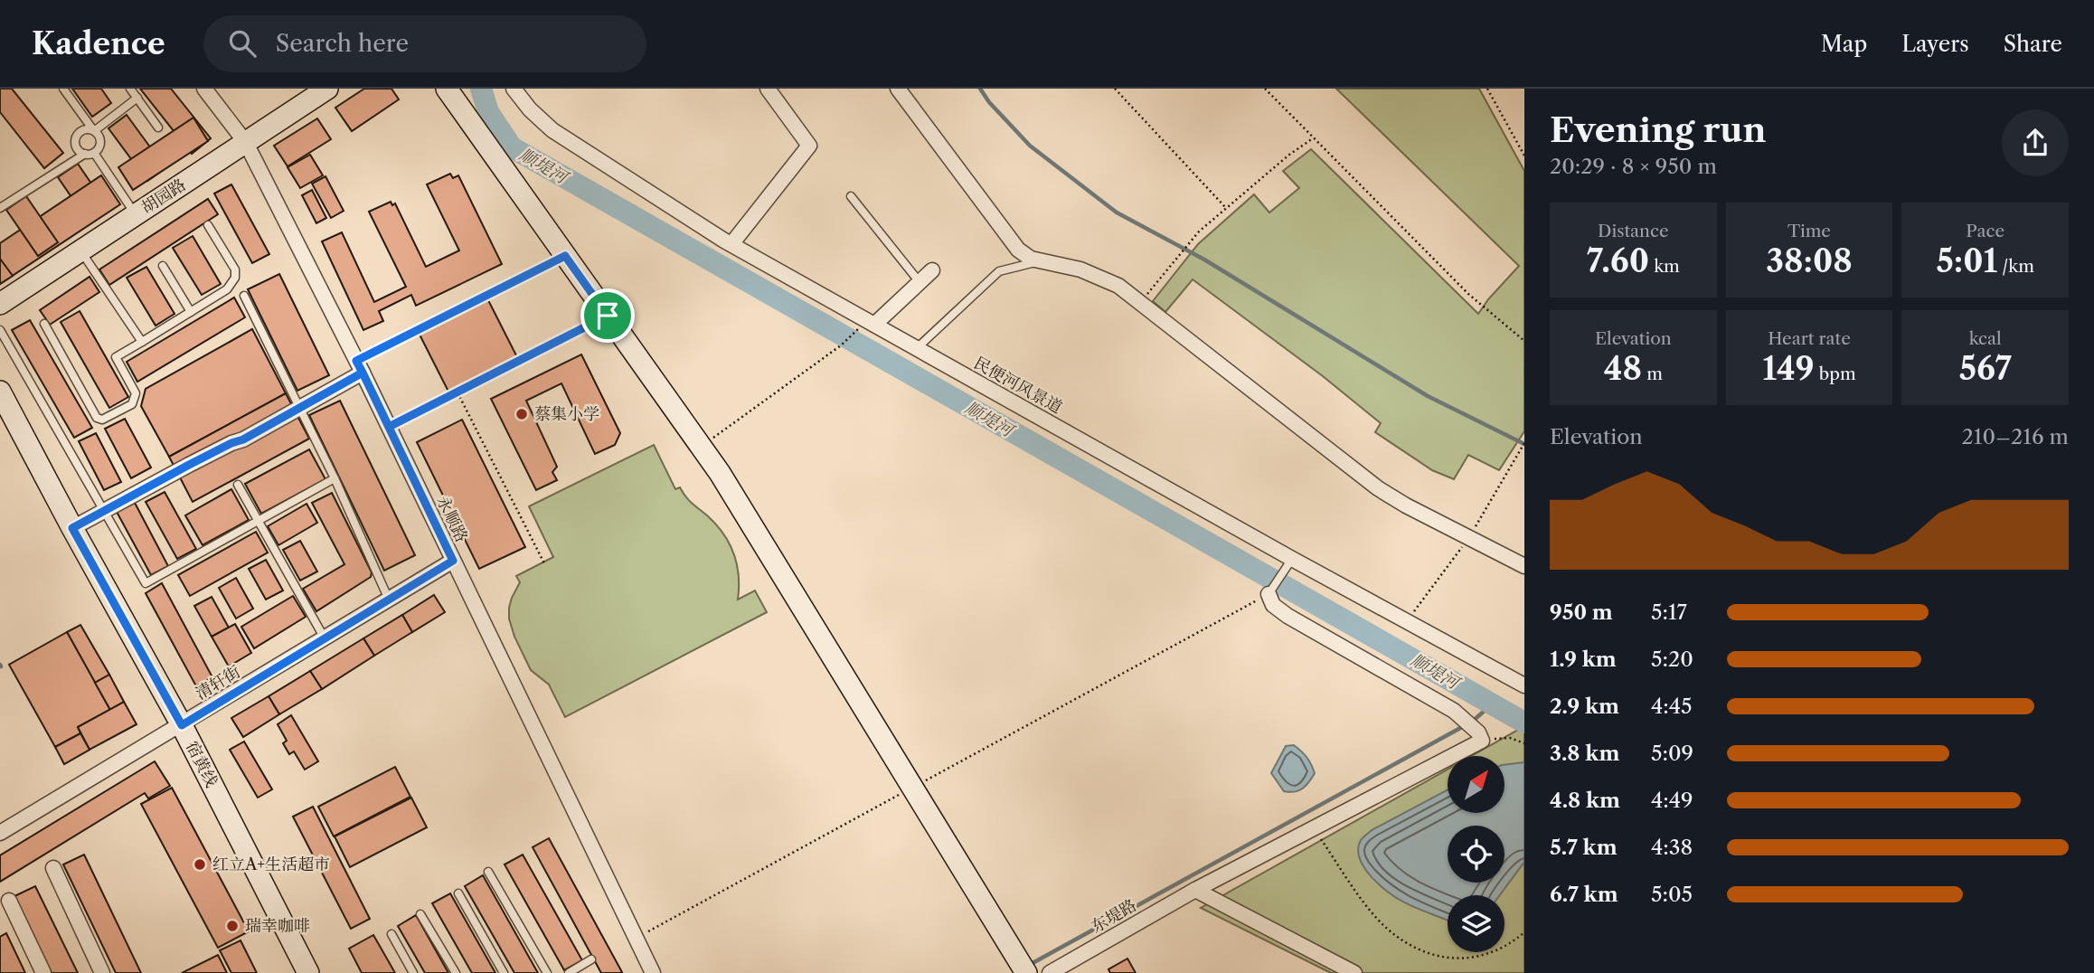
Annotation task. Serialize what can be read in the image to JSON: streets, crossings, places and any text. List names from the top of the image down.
{
  "streets": {
    "street": [
      "胡园路",
      "民便河风景道",
      "永顺路",
      "清轩街",
      "宿黄线",
      "东堤路"
    ]
  },
  "crossings": [
    ["胡园路", "永顺路"],
    ["永顺路", "清轩街"],
    ["清轩街", "宿黄线"]
  ],
  "water": ["顺堤河"],
  "places": ["蔡集小学", "红立A+生活超市", "瑞幸咖啡"],
  "north": "top right",
  "page": {
    "header": "Kadence",
    "search": "Search here",
    "nav": ["Map", "Layers", "Share"],
    "heading": ["Evening run", "20:29 · 8 × 950 m"],
    "stats": [
      ["Distance", "7.60 km"],
      ["Time", "38:08"],
      ["Pace", "5:01 /km"],
      ["Elevation", "48 m"],
      ["Heart rate", "149 bpm"],
      ["kcal", "567"]
    ],
    "chart": ["Elevation", "210–216 m"],
    "list": [
      {
        "name": "950 m",
        "note": "5:17"
      },
      {
        "name": "1.9 km",
        "note": "5:20"
      },
      {
        "name": "2.9 km",
        "note": "4:45"
      },
      {
        "name": "3.8 km",
        "note": "5:09"
      },
      {
        "name": "4.8 km",
        "note": "4:49"
      },
      {
        "name": "5.7 km",
        "note": "4:38"
      },
      {
        "name": "6.7 km",
        "note": "5:05"
      }
    ]
  }
}
